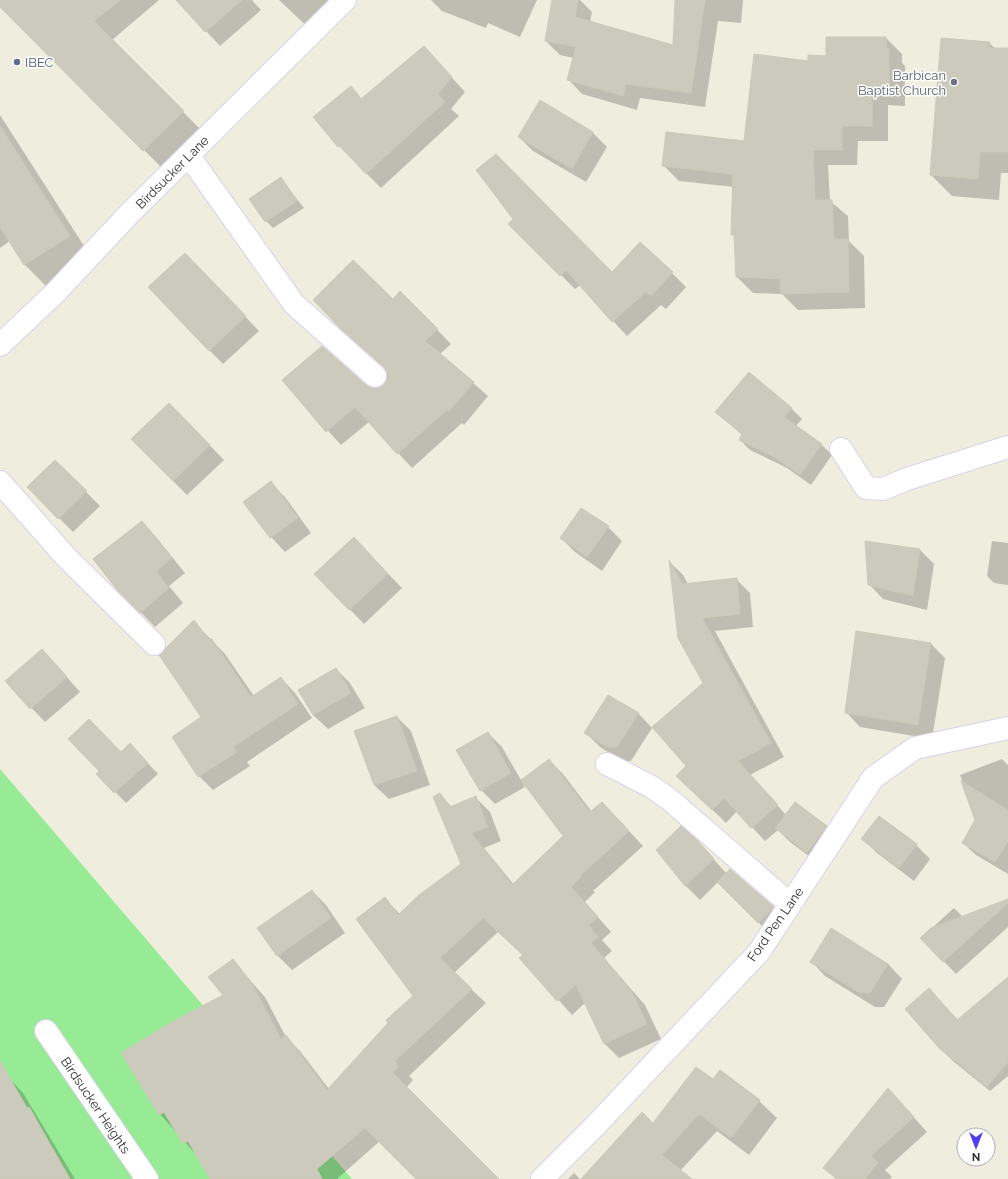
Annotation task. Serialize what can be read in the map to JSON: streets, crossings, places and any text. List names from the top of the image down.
{
  "streets": {
    "street": ["Birdsucker Lane", "Ford Pen Lane", "Birdsucker Heights"]
  },
  "places": ["IBEC", "Barbican Baptist Church"],
  "north": "bottom"
}
